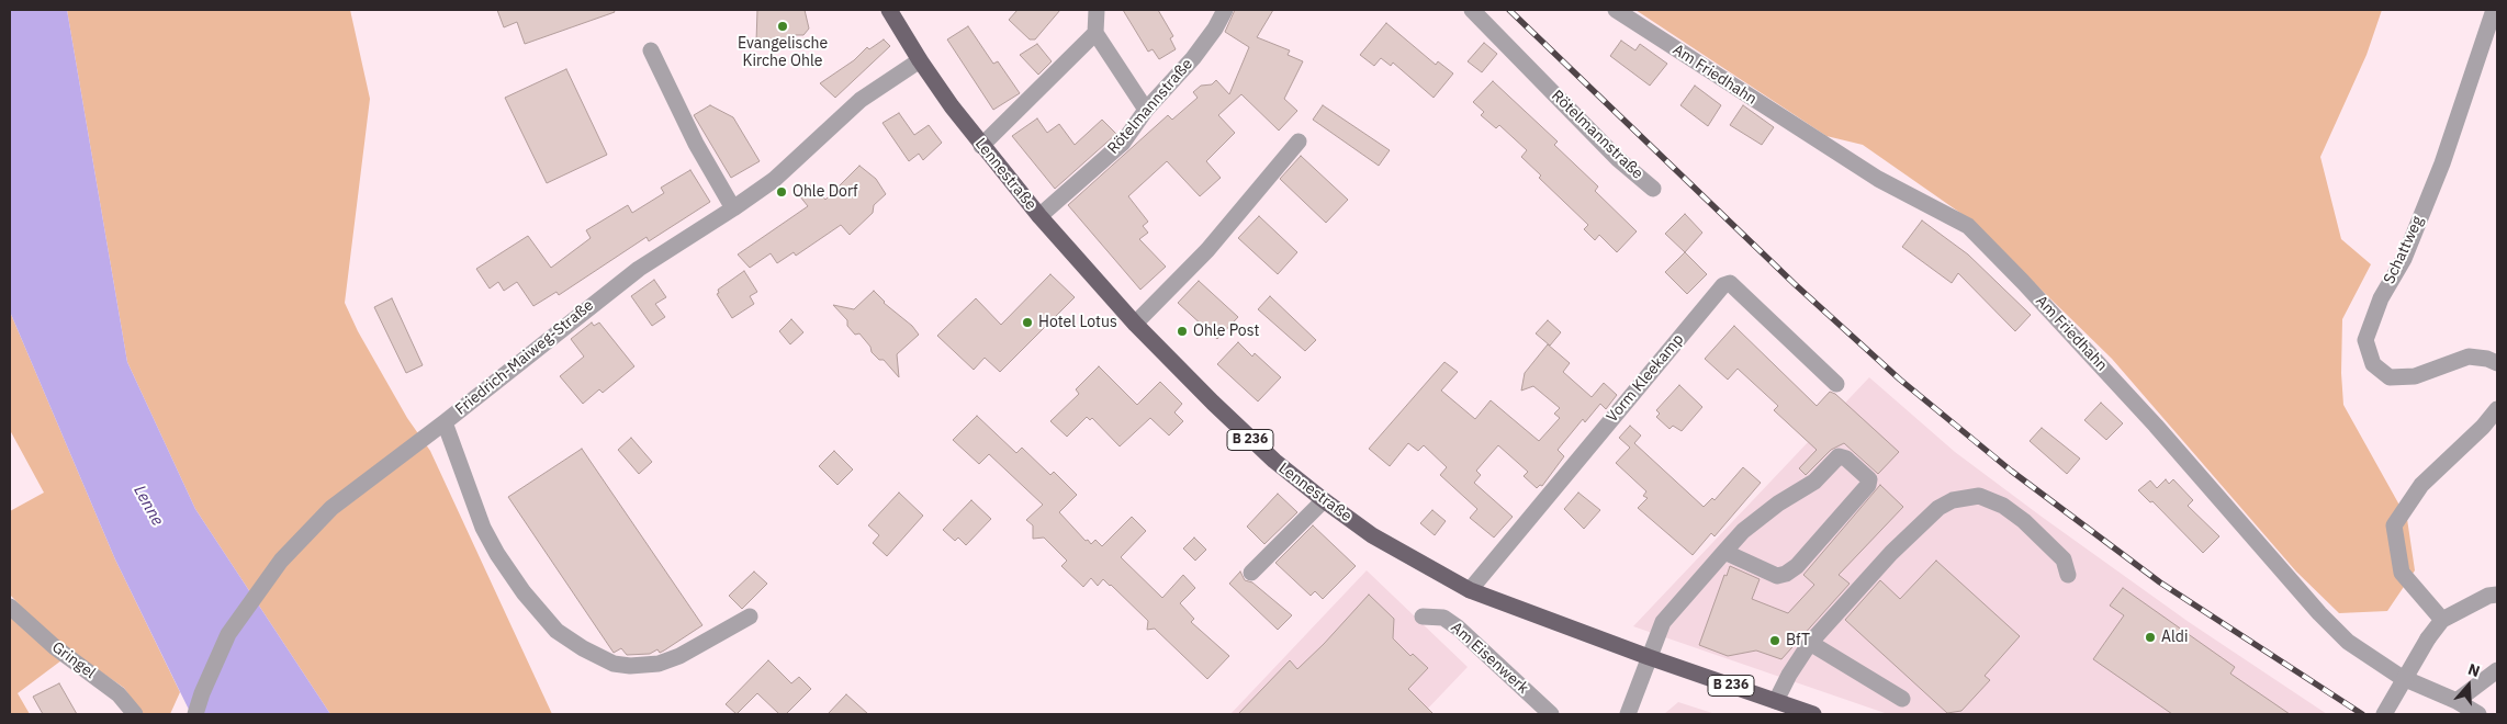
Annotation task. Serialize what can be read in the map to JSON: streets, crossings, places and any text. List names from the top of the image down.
{
  "streets": {
    "main road": ["Lennestraße", "B 236"],
    "street": [
      "Am Friedhahn",
      "Rötelmannstraße",
      "Schattweg",
      "Friedrich-Maiweg-Straße",
      "Vorm Kleekamp",
      "Am Eisenwerk",
      "Gringel"
    ]
  },
  "crossings": [
    ["Rötelmannstraße", "Lennestraße"],
    ["Lennestraße", "Friedrich-Maiweg-Straße"],
    ["Lennestraße", "Vorm Kleekamp"]
  ],
  "water": ["Lenne"],
  "places": [
    "Evangelische Kirche Ohle",
    "Ohle Dorf",
    "Hotel Lotus",
    "Ohle Post",
    "Aldi",
    "BfT"
  ],
  "north": "top"
}
